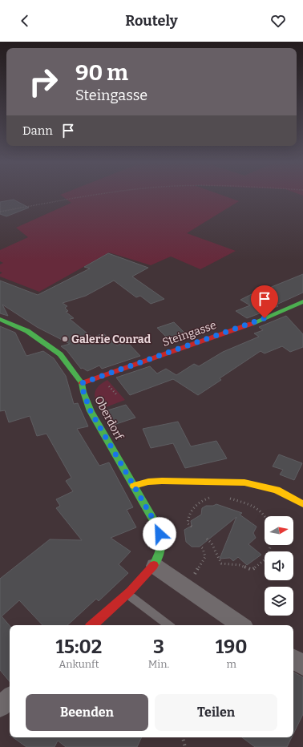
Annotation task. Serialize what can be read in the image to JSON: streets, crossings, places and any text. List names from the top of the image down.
{
  "streets": {
    "street": ["Steingasse", "Oberdorf"]
  },
  "crossings": [
    ["Steingasse", "Oberdorf"]
  ],
  "places": ["Galerie Conrad"],
  "north": "right",
  "page": {
    "header": "Routely",
    "turn": ["90 m", "Steingasse"],
    "then": "Dann",
    "eta": [
      "15:02",
      "Ankunft",
      "3",
      "Min.",
      "190",
      "m"
    ],
    "buttons": ["Beenden", "Teilen"]
  }
}
